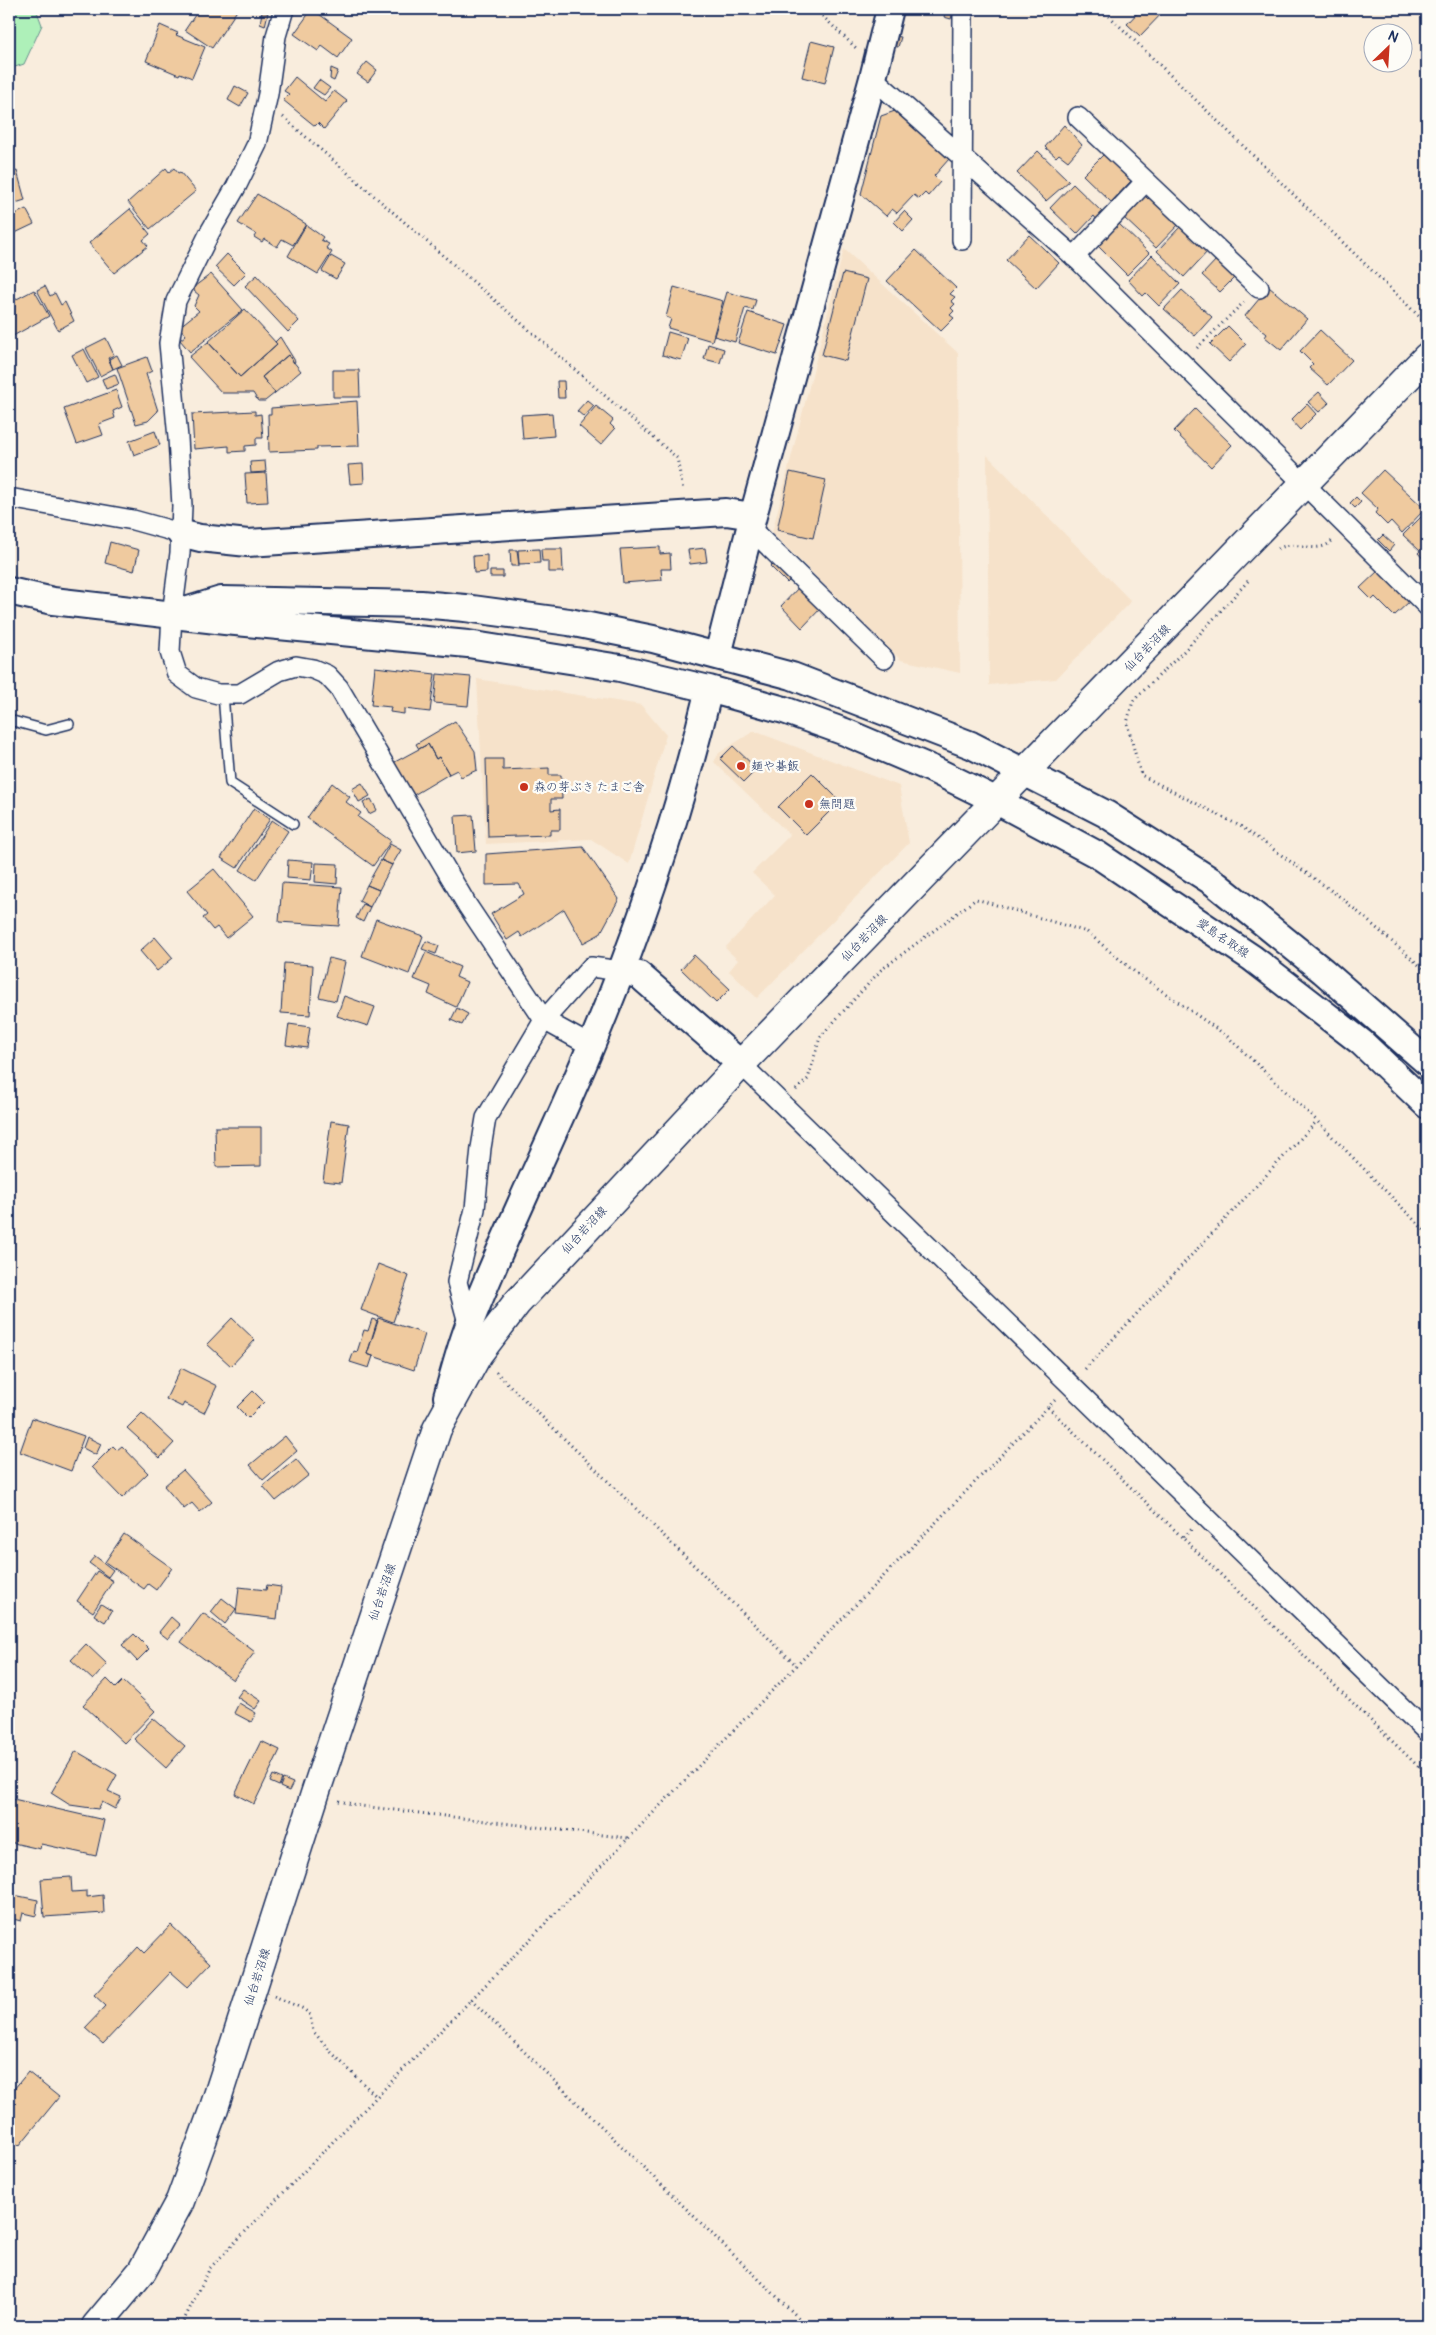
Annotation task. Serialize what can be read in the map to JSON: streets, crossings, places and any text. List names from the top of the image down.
{
  "streets": {
    "main road": ["仙台岩沼線"],
    "street": ["愛島名取線"]
  },
  "crossings": [
    ["仙台岩沼線", "愛島名取線"]
  ],
  "places": ["麺や碁飯", "森の芽ぶき たまご舎", "無問題"],
  "north": "top right"
}
